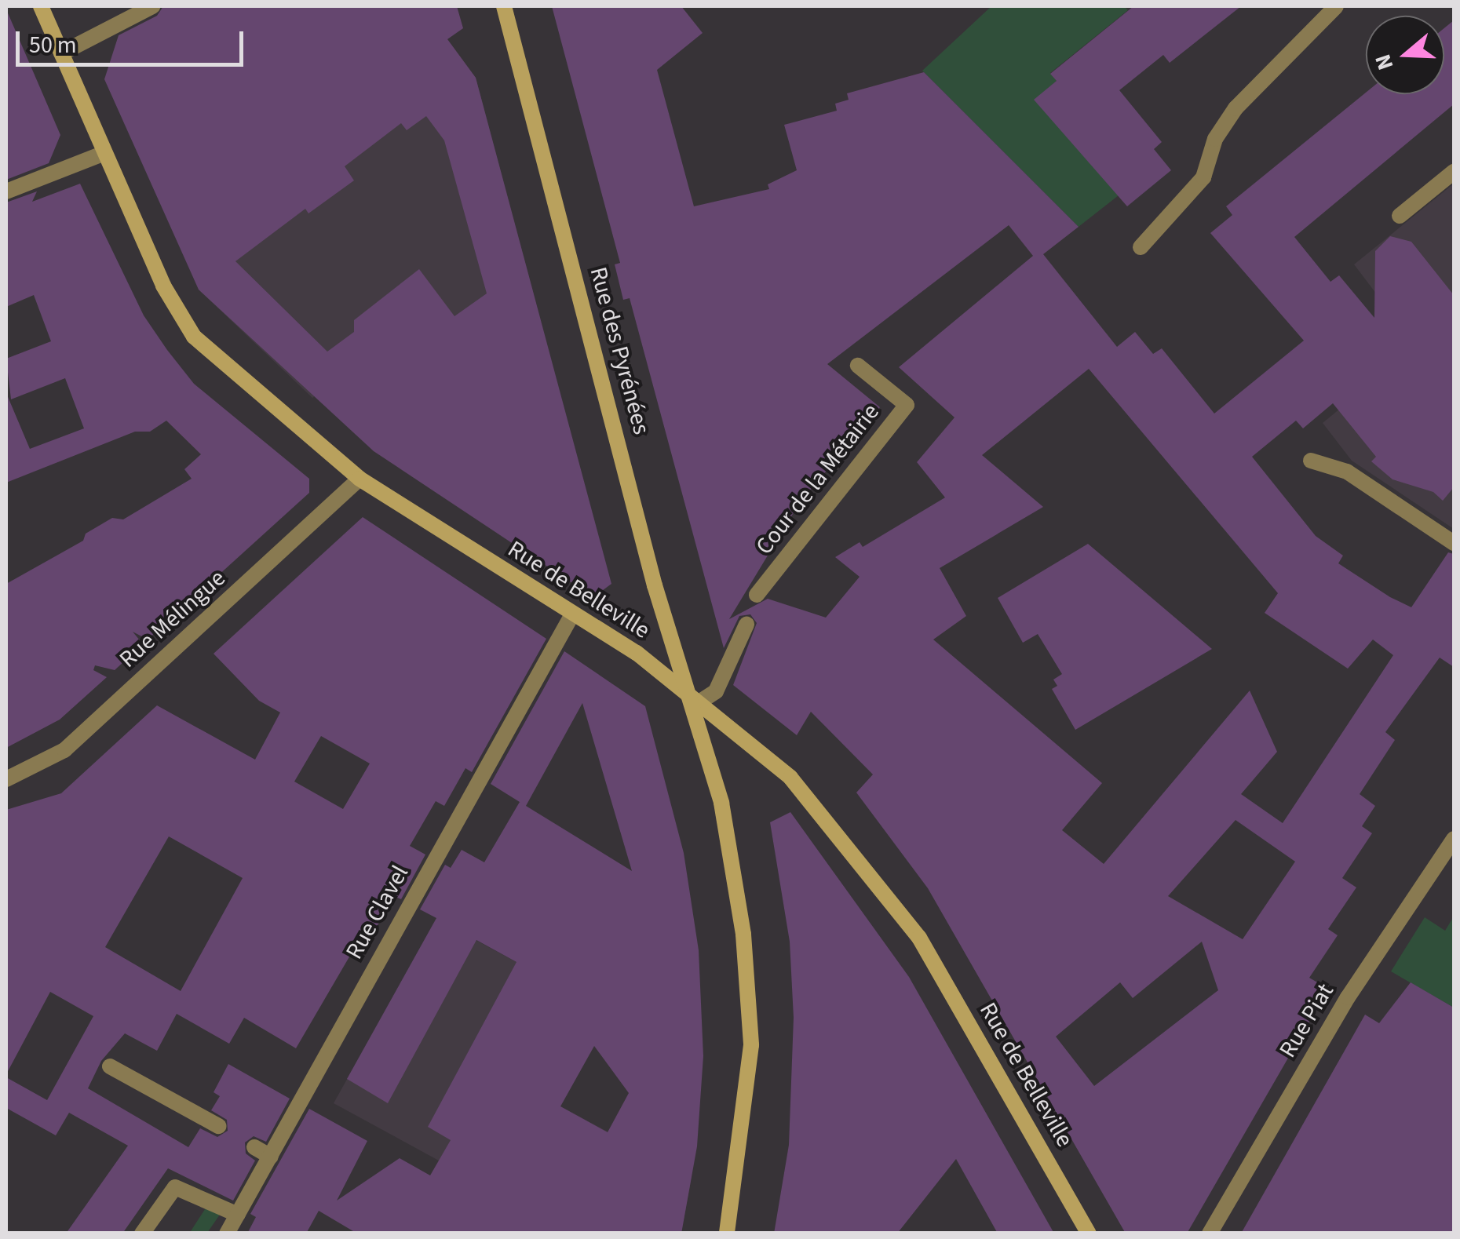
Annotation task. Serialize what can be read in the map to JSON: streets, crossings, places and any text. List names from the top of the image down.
{
  "streets": {
    "main road": ["Rue des Pyrénées", "Rue de Belleville"],
    "street": [
      "Cour de la Métairie",
      "Rue Mélingue",
      "Rue Clavel",
      "Rue Piat"
    ]
  },
  "crossings": [
    ["Rue des Pyrénées", "Rue de Belleville"],
    ["Rue de Belleville", "Rue Mélingue"],
    ["Rue de Belleville", "Rue Clavel"]
  ],
  "scale_bar": "50 m",
  "north": "left"
}
